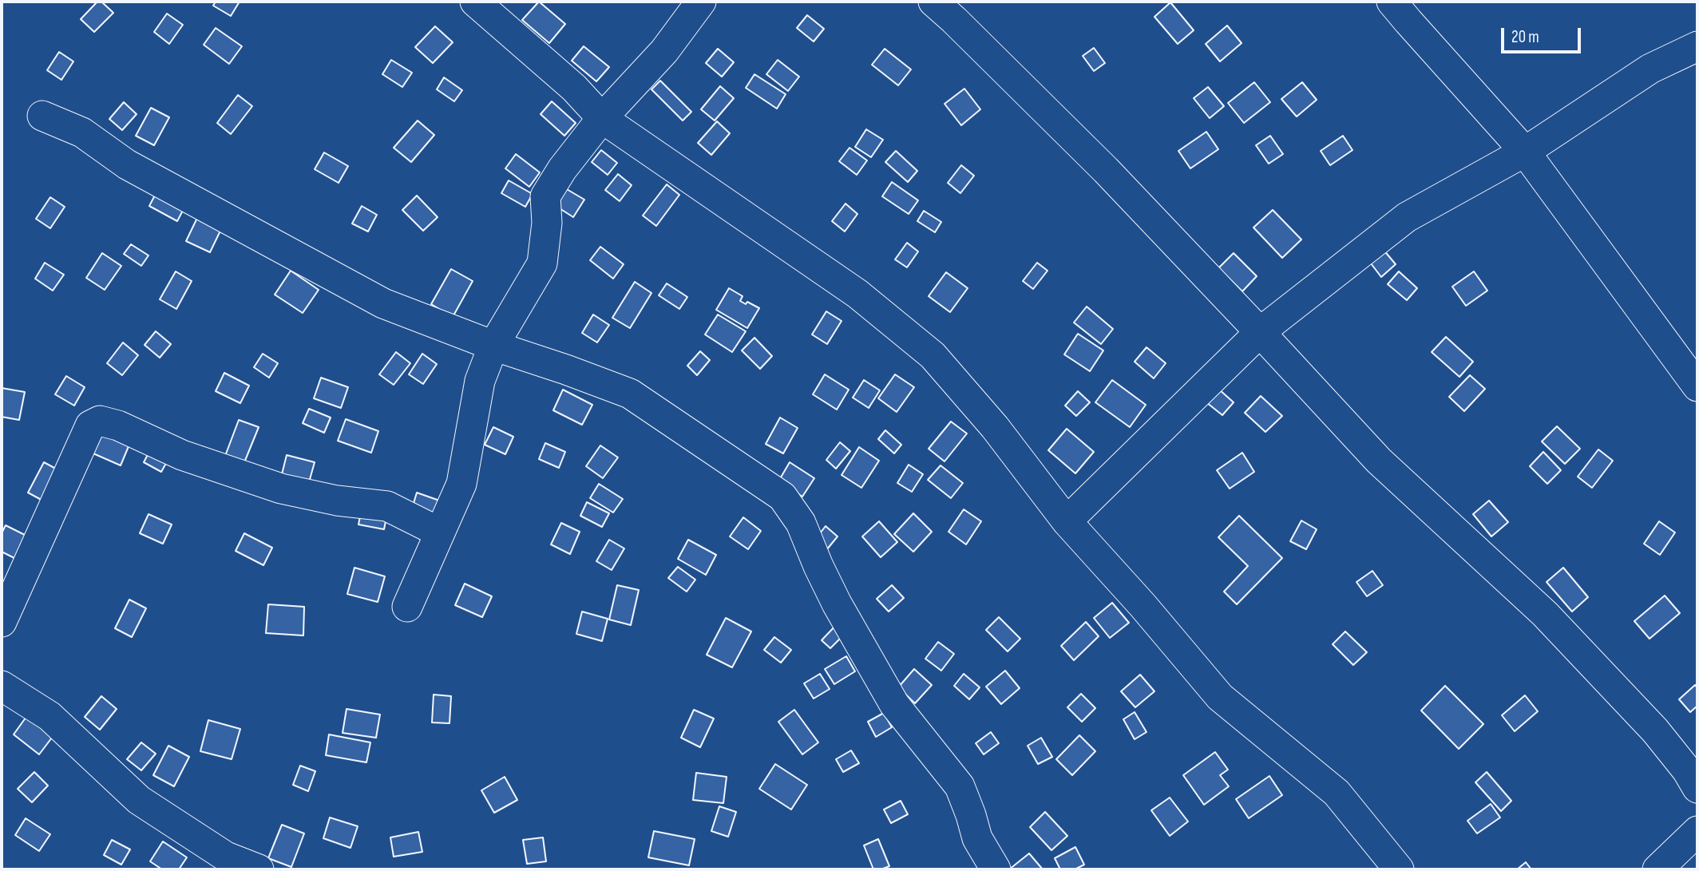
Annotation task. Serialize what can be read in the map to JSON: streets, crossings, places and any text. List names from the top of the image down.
{
  "scale_bar": "20 m"
}
